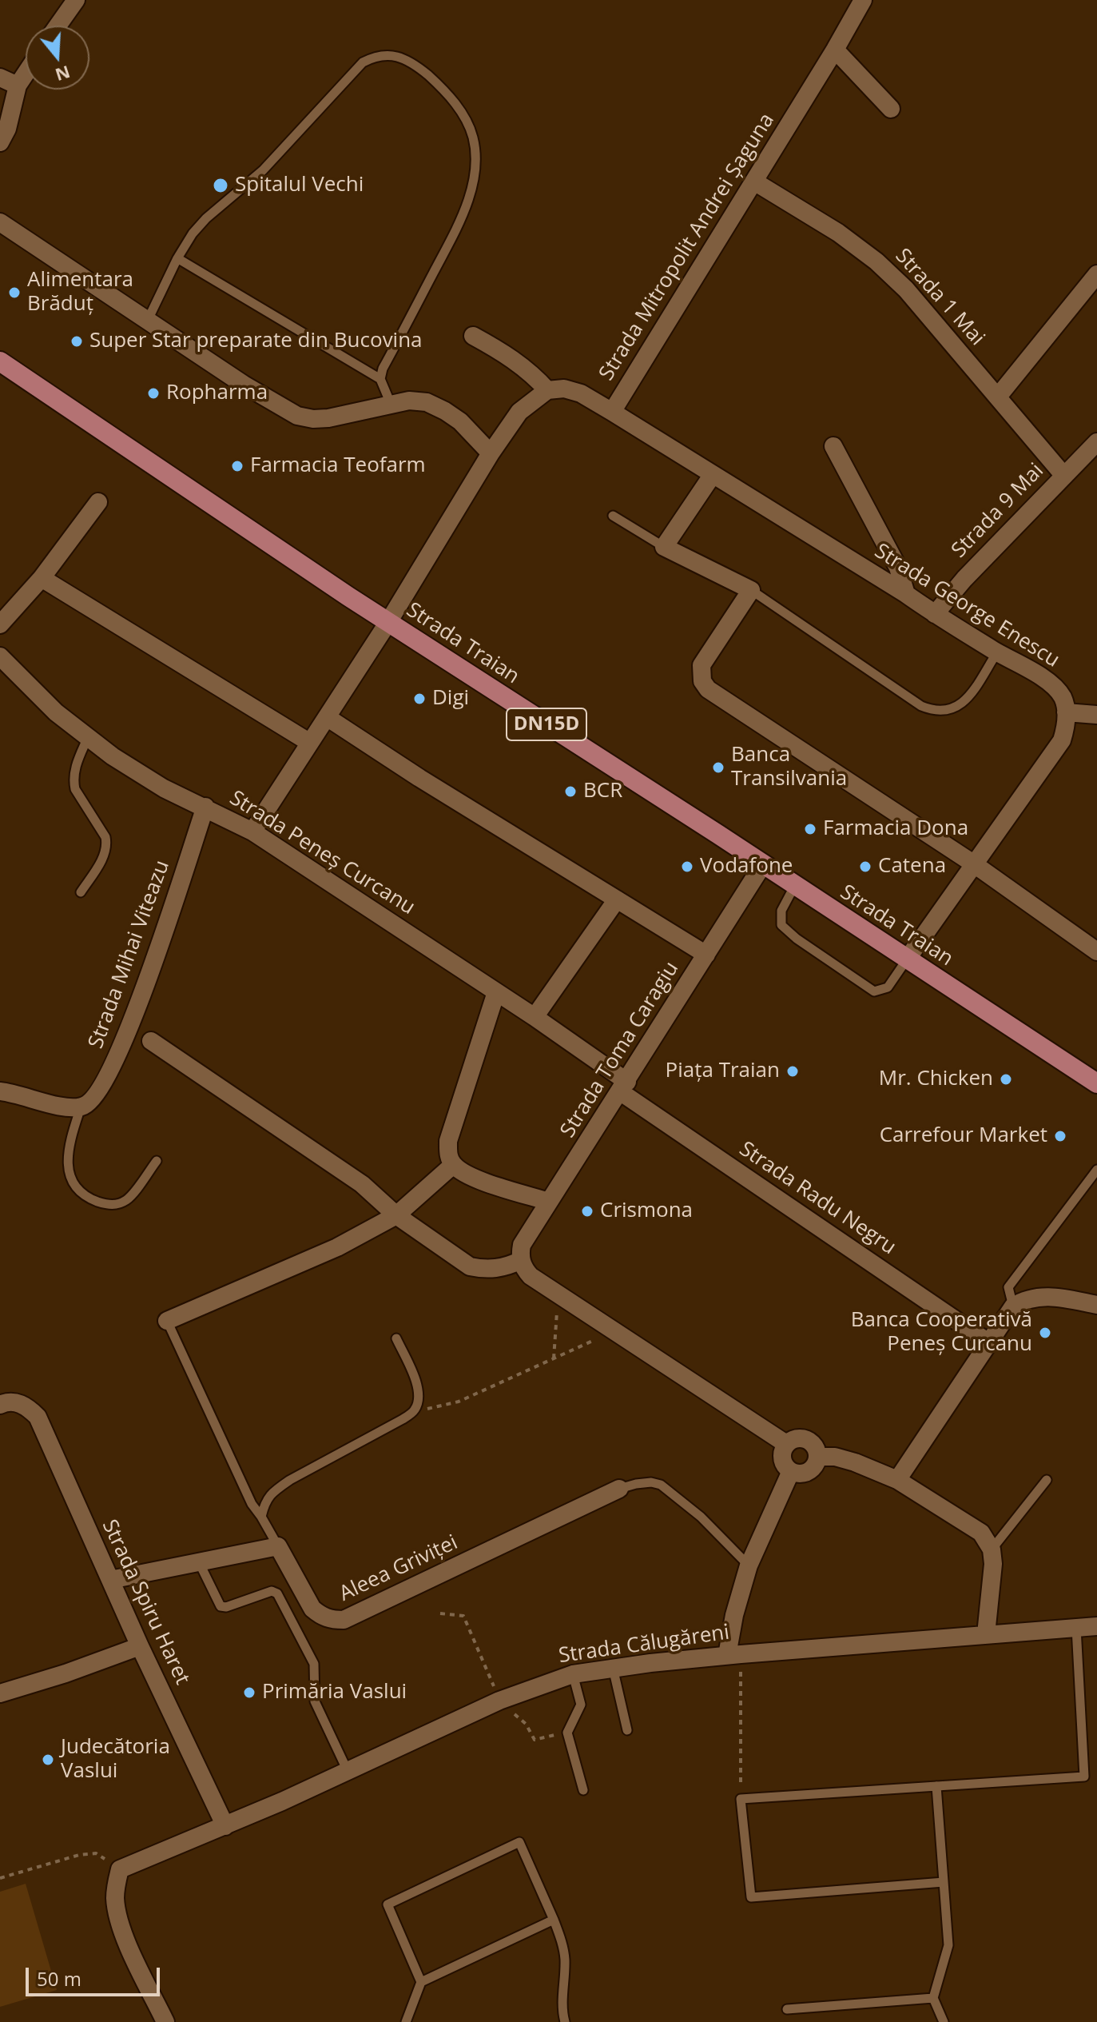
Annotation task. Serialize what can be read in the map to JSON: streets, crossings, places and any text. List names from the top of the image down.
{
  "streets": {
    "main road": ["Strada Traian", "DN15D"],
    "street": [
      "Strada Mitropolit Andrei Șaguna",
      "Strada 1 Mai",
      "Strada 9 Mai",
      "Strada George Enescu",
      "Strada Peneș Curcanu",
      "Strada Mihai Viteazu",
      "Strada Toma Caragiu",
      "Strada Radu Negru",
      "Aleea Griviței",
      "Strada Spiru Haret",
      "Strada Călugăreni"
    ]
  },
  "crossings": [
    ["Strada Mitropolit Andrei Șaguna", "Strada 1 Mai"],
    ["Strada Mitropolit Andrei Șaguna", "Strada George Enescu"],
    ["Strada 1 Mai", "Strada 9 Mai"],
    ["Strada 9 Mai", "Strada George Enescu"],
    ["Strada Traian", "Strada Toma Caragiu"],
    ["Strada Peneș Curcanu", "Strada Mihai Viteazu"],
    ["Strada Peneș Curcanu", "Strada Toma Caragiu"],
    ["Strada Peneș Curcanu", "Strada Radu Negru"],
    ["Strada Toma Caragiu", "Strada Radu Negru"],
    ["Strada Spiru Haret", "Strada Călugăreni"]
  ],
  "places": [
    "Spitalul Vechi",
    "Alimentara Brăduț",
    "Super Star preparate din Bucovina",
    "Ropharma",
    "Farmacia Teofarm",
    "Digi",
    "Banca Transilvania",
    "BCR",
    "Farmacia Dona",
    "Vodafone",
    "Catena",
    "Piața Traian",
    "Mr. Chicken",
    "Carrefour Market",
    "Crismona",
    "Banca Cooperativă Peneș Curcanu",
    "Primăria Vaslui",
    "Judecătoria Vaslui"
  ],
  "scale_bar": "50 m",
  "north": "bottom"
}
